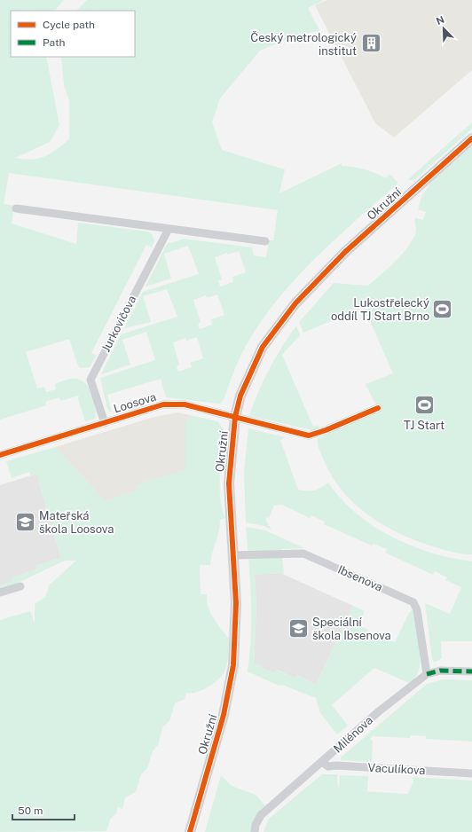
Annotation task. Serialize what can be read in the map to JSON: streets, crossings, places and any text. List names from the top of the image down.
{
  "streets": {
    "street": [
      "Okružní",
      "Jurkovičova",
      "Loosova",
      "Ibsenova",
      "Milénova",
      "Vaculíkova"
    ]
  },
  "crossings": [
    ["Okružní", "Loosova"],
    ["Okružní", "Ibsenova"],
    ["Jurkovičova", "Loosova"],
    ["Ibsenova", "Milénova"],
    ["Milénova", "Vaculíkova"]
  ],
  "places": {
    "building": ["Český metrologický institut"],
    "sports": ["Lukostřelecký oddíl TJ Start Brno", "TJ Start"],
    "school or university": ["Mateřská škola Loosova", "Speciální škola Ibsenova"]
  },
  "legend": ["Cycle path", "Path"],
  "scale_bar": "50 m",
  "north": "top left"
}
